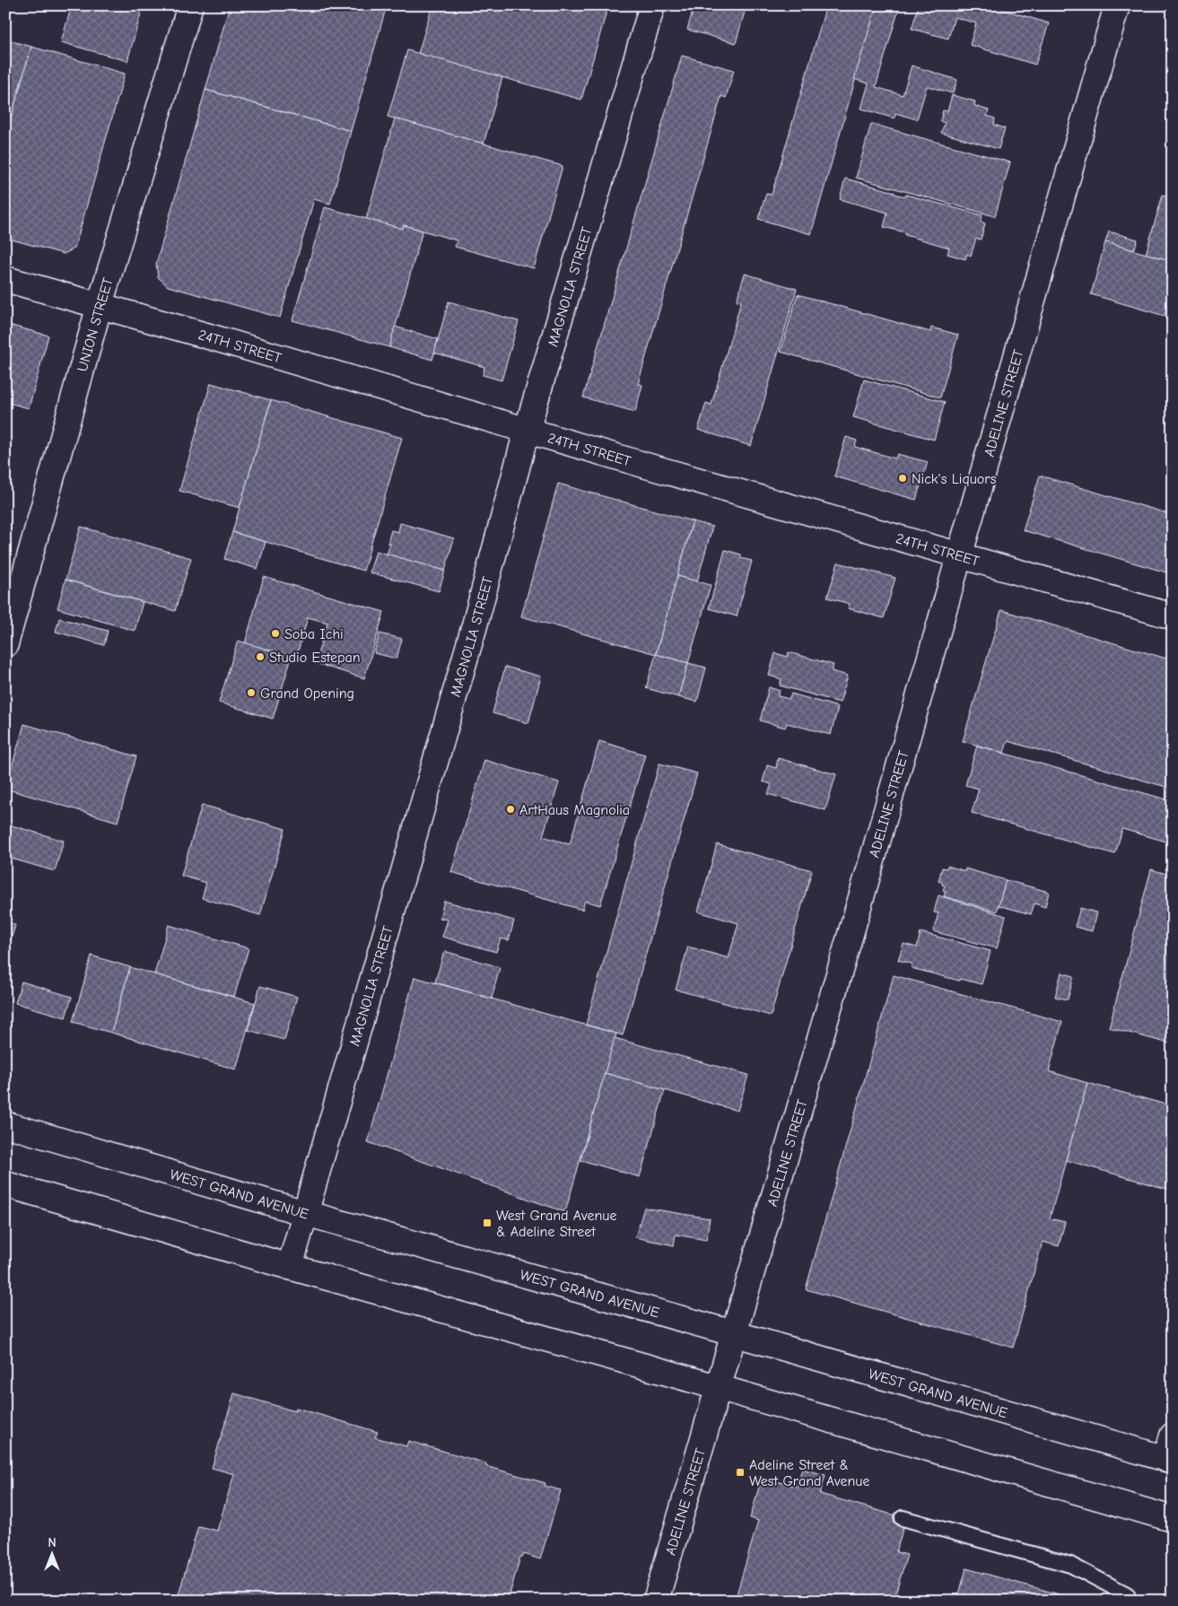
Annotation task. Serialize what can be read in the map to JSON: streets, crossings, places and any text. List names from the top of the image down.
{
  "streets": {
    "main road": [
      "MAGNOLIA STREET",
      "UNION STREET",
      "24TH STREET",
      "ADELINE STREET",
      "WEST GRAND AVENUE"
    ]
  },
  "crossings": [
    ["MAGNOLIA STREET", "24TH STREET"],
    ["MAGNOLIA STREET", "WEST GRAND AVENUE"],
    ["UNION STREET", "24TH STREET"],
    ["24TH STREET", "ADELINE STREET"],
    ["ADELINE STREET", "WEST GRAND AVENUE"]
  ],
  "places": {
    "other": [
      "Nick's Liquors",
      "Soba Ichi",
      "Studio Estepan",
      "Grand Opening",
      "ArtHaus Magnolia"
    ],
    "transit": ["West Grand Avenue & Adeline Street", "Adeline Street & West Grand Avenue"]
  },
  "north": "top"
}
